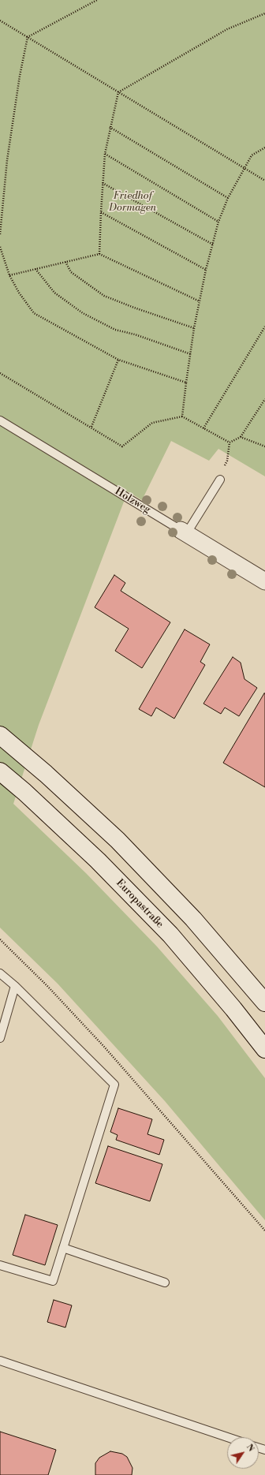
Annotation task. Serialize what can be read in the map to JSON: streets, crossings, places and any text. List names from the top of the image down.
{
  "streets": {
    "main road": ["Europastraße"],
    "street": ["Holzweg"]
  },
  "parks": ["Friedhof Dormagen"],
  "north": "top right"
}
